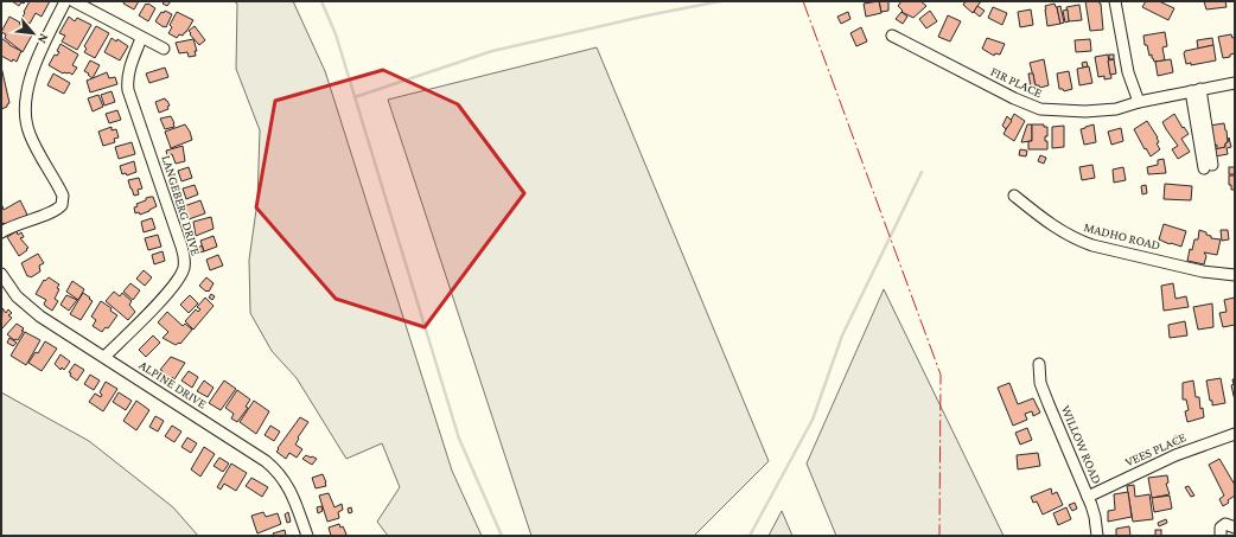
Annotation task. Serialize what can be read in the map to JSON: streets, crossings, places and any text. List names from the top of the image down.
{
  "streets": {
    "street": [
      "FIR PLACE",
      "LANGEBERG DRIVE",
      "MADHO ROAD",
      "ALPINE DRIVE",
      "WILLOW ROAD",
      "VEES PLACE"
    ]
  },
  "crossings": [
    ["LANGEBERG DRIVE", "ALPINE DRIVE"],
    ["WILLOW ROAD", "VEES PLACE"]
  ],
  "north": "bottom right"
}
